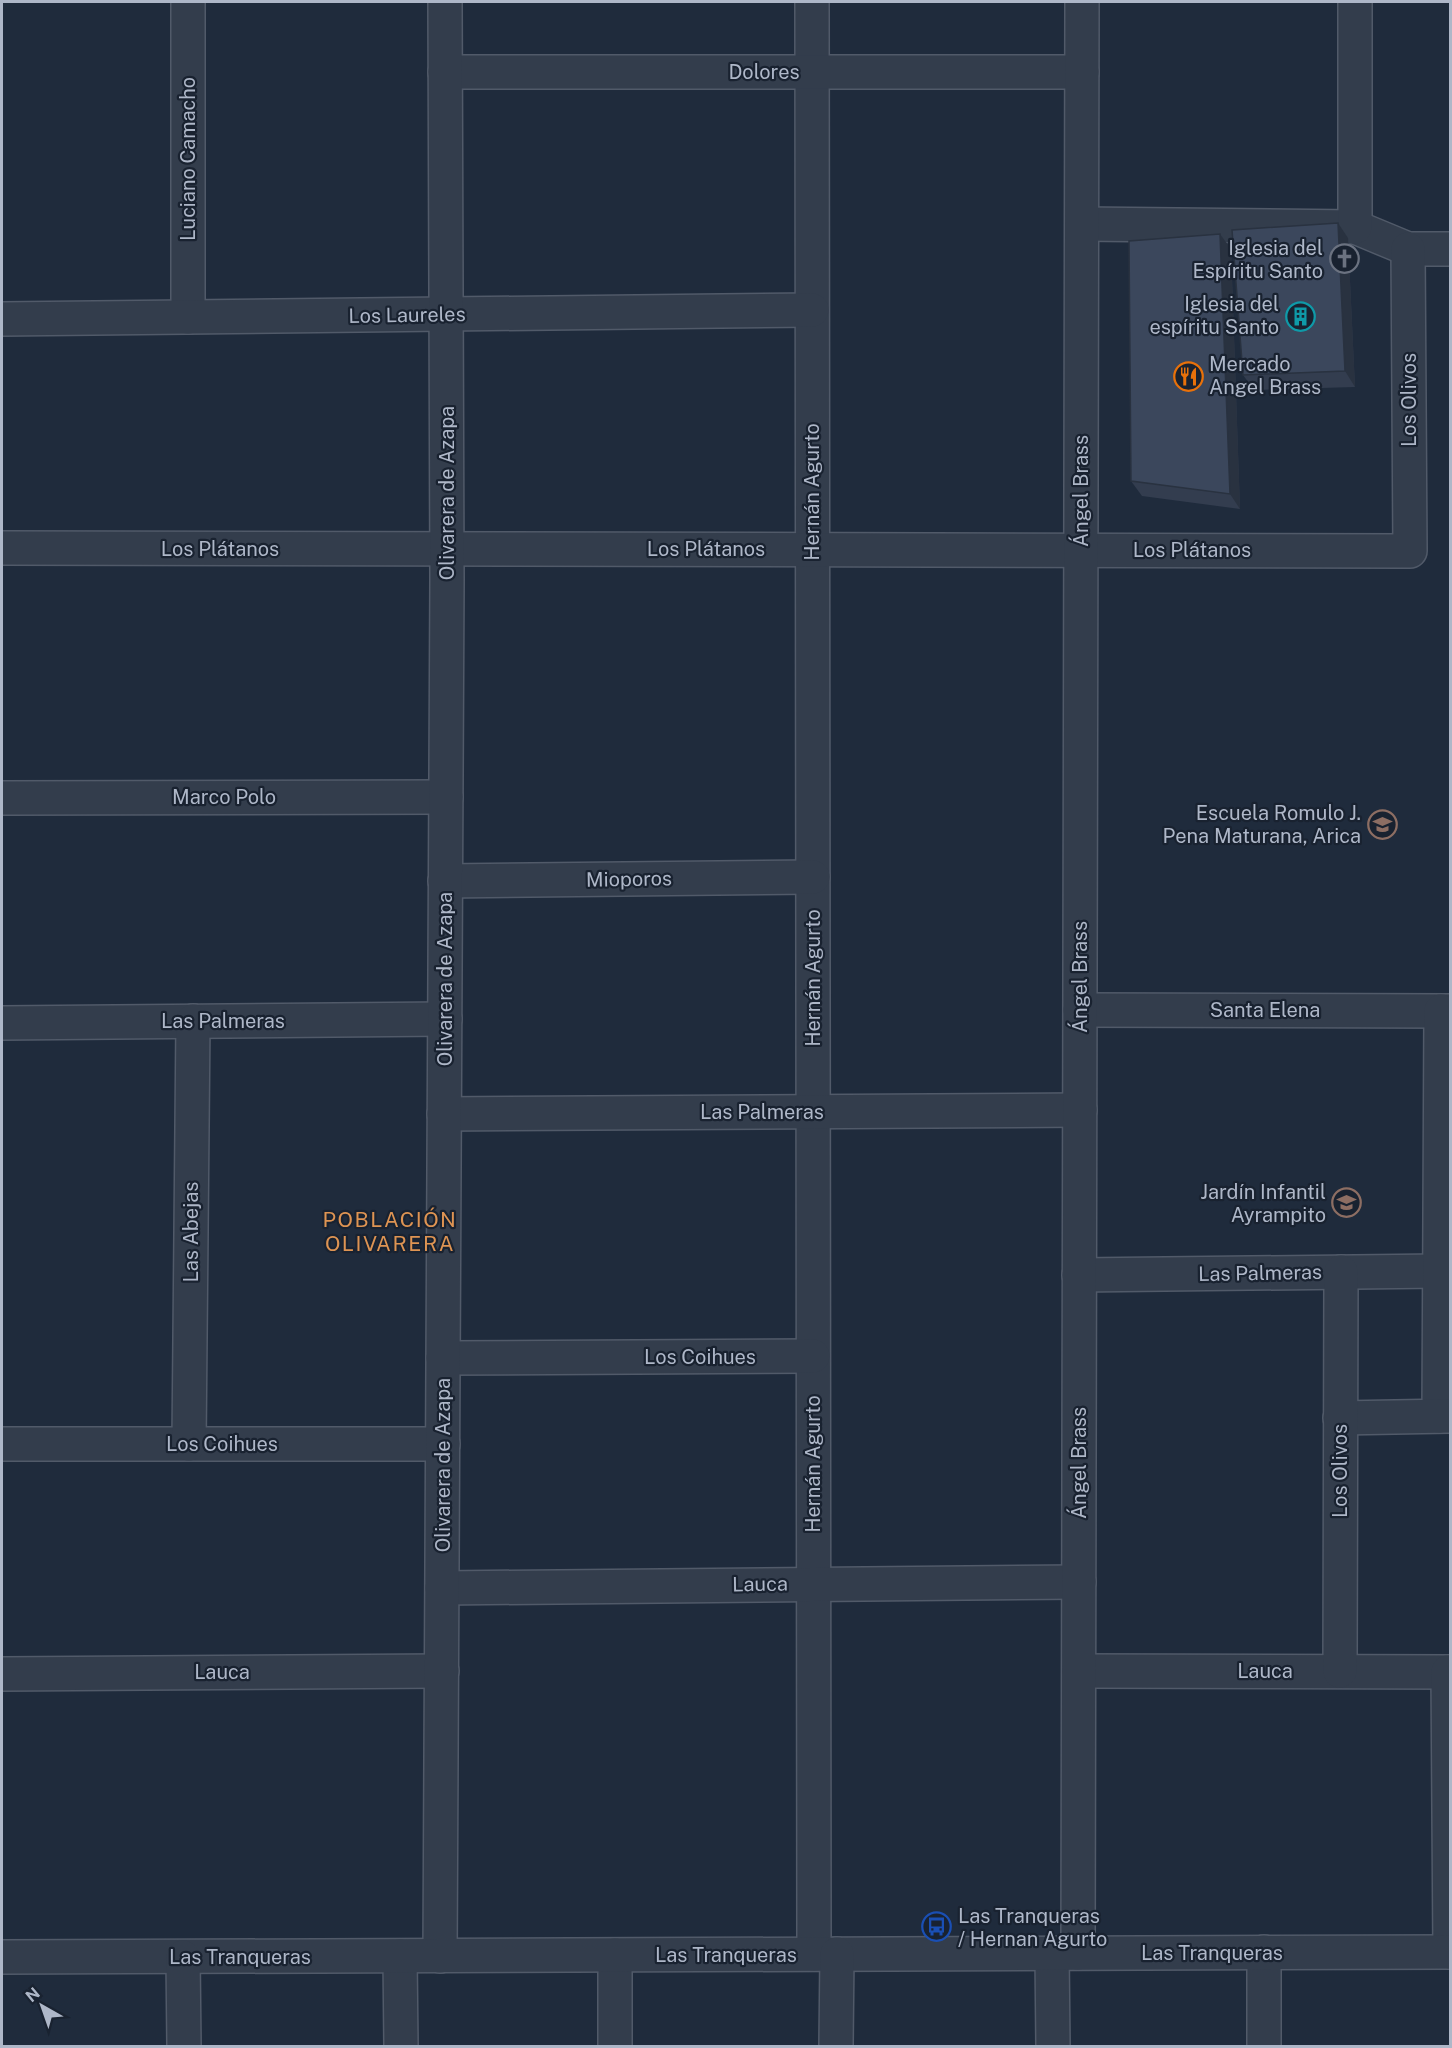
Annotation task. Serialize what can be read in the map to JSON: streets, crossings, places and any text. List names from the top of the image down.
{
  "streets": {
    "street": [
      "Dolores",
      "Luciano Camacho",
      "Los Laureles",
      "Los Olivos",
      "Ángel Brass",
      "Hernán Agurto",
      "Olivarera de Azapa",
      "Los Plátanos",
      "Marco Polo",
      "Mioporos",
      "Santa Elena",
      "Las Palmeras",
      "Las Abejas",
      "Los Coihues",
      "Lauca",
      "Las Tranqueras"
    ]
  },
  "crossings": [
    ["Dolores", "Ángel Brass"],
    ["Dolores", "Hernán Agurto"],
    ["Dolores", "Olivarera de Azapa"],
    ["Luciano Camacho", "Los Laureles"],
    ["Los Laureles", "Hernán Agurto"],
    ["Los Laureles", "Olivarera de Azapa"],
    ["Los Olivos", "Los Plátanos"],
    ["Los Olivos", "Las Palmeras"],
    ["Los Olivos", "Lauca"],
    ["Ángel Brass", "Los Plátanos"],
    ["Ángel Brass", "Santa Elena"],
    ["Ángel Brass", "Las Palmeras"],
    ["Ángel Brass", "Lauca"],
    ["Ángel Brass", "Las Tranqueras"],
    ["Hernán Agurto", "Los Plátanos"],
    ["Hernán Agurto", "Mioporos"],
    ["Hernán Agurto", "Las Palmeras"],
    ["Hernán Agurto", "Los Coihues"],
    ["Hernán Agurto", "Lauca"],
    ["Hernán Agurto", "Las Tranqueras"],
    ["Olivarera de Azapa", "Los Plátanos"],
    ["Olivarera de Azapa", "Marco Polo"],
    ["Olivarera de Azapa", "Mioporos"],
    ["Olivarera de Azapa", "Las Palmeras"],
    ["Olivarera de Azapa", "Los Coihues"],
    ["Olivarera de Azapa", "Lauca"],
    ["Olivarera de Azapa", "Las Tranqueras"],
    ["Las Palmeras", "Las Abejas"],
    ["Las Abejas", "Los Coihues"]
  ],
  "districts": ["POBLACIÓN OLIVARERA"],
  "places": {
    "church": ["Iglesia del Espíritu Santo"],
    "building": ["Iglesia del espíritu Santo"],
    "restaurant": ["Mercado Angel Brass"],
    "school or university": ["Escuela Romulo J. Pena Maturana, Arica", "Jardín Infantil Ayrampito"],
    "bus stop": ["Las Tranqueras / Hernan Agurto"]
  },
  "north": "top left"
}
